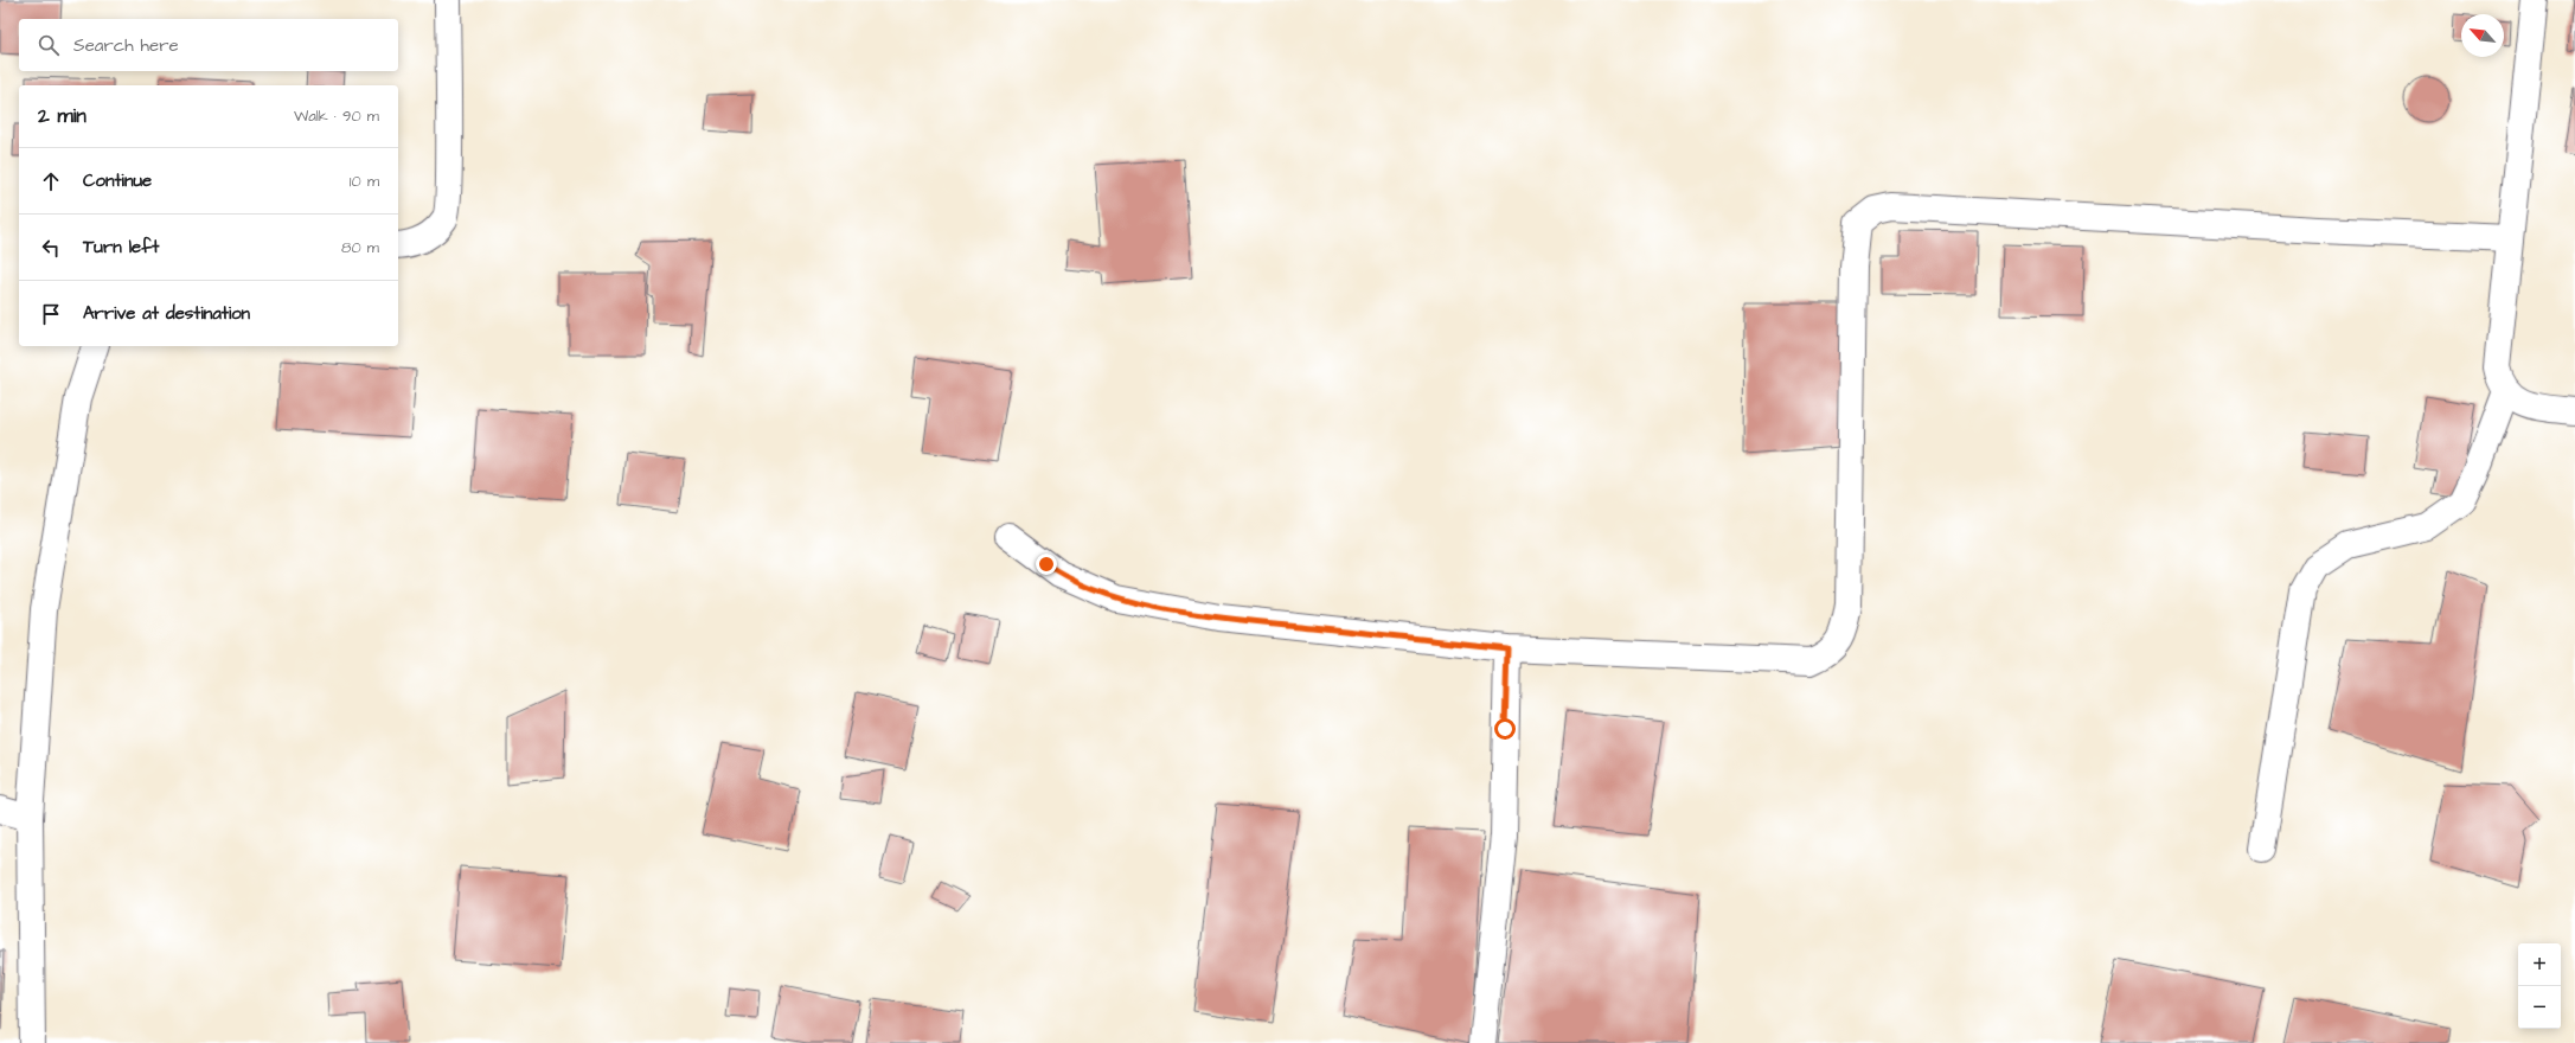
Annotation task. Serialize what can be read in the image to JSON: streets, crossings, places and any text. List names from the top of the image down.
{
  "north": "top left",
  "page": {
    "search": "Search here",
    "heading": ["2 min", "Walk · 90 m"],
    "list": [
      ["Continue", "10 m"],
      ["Turn left", "80 m"],
      "Arrive at destination"
    ],
    "map_buttons": ["+", "−"]
  }
}
